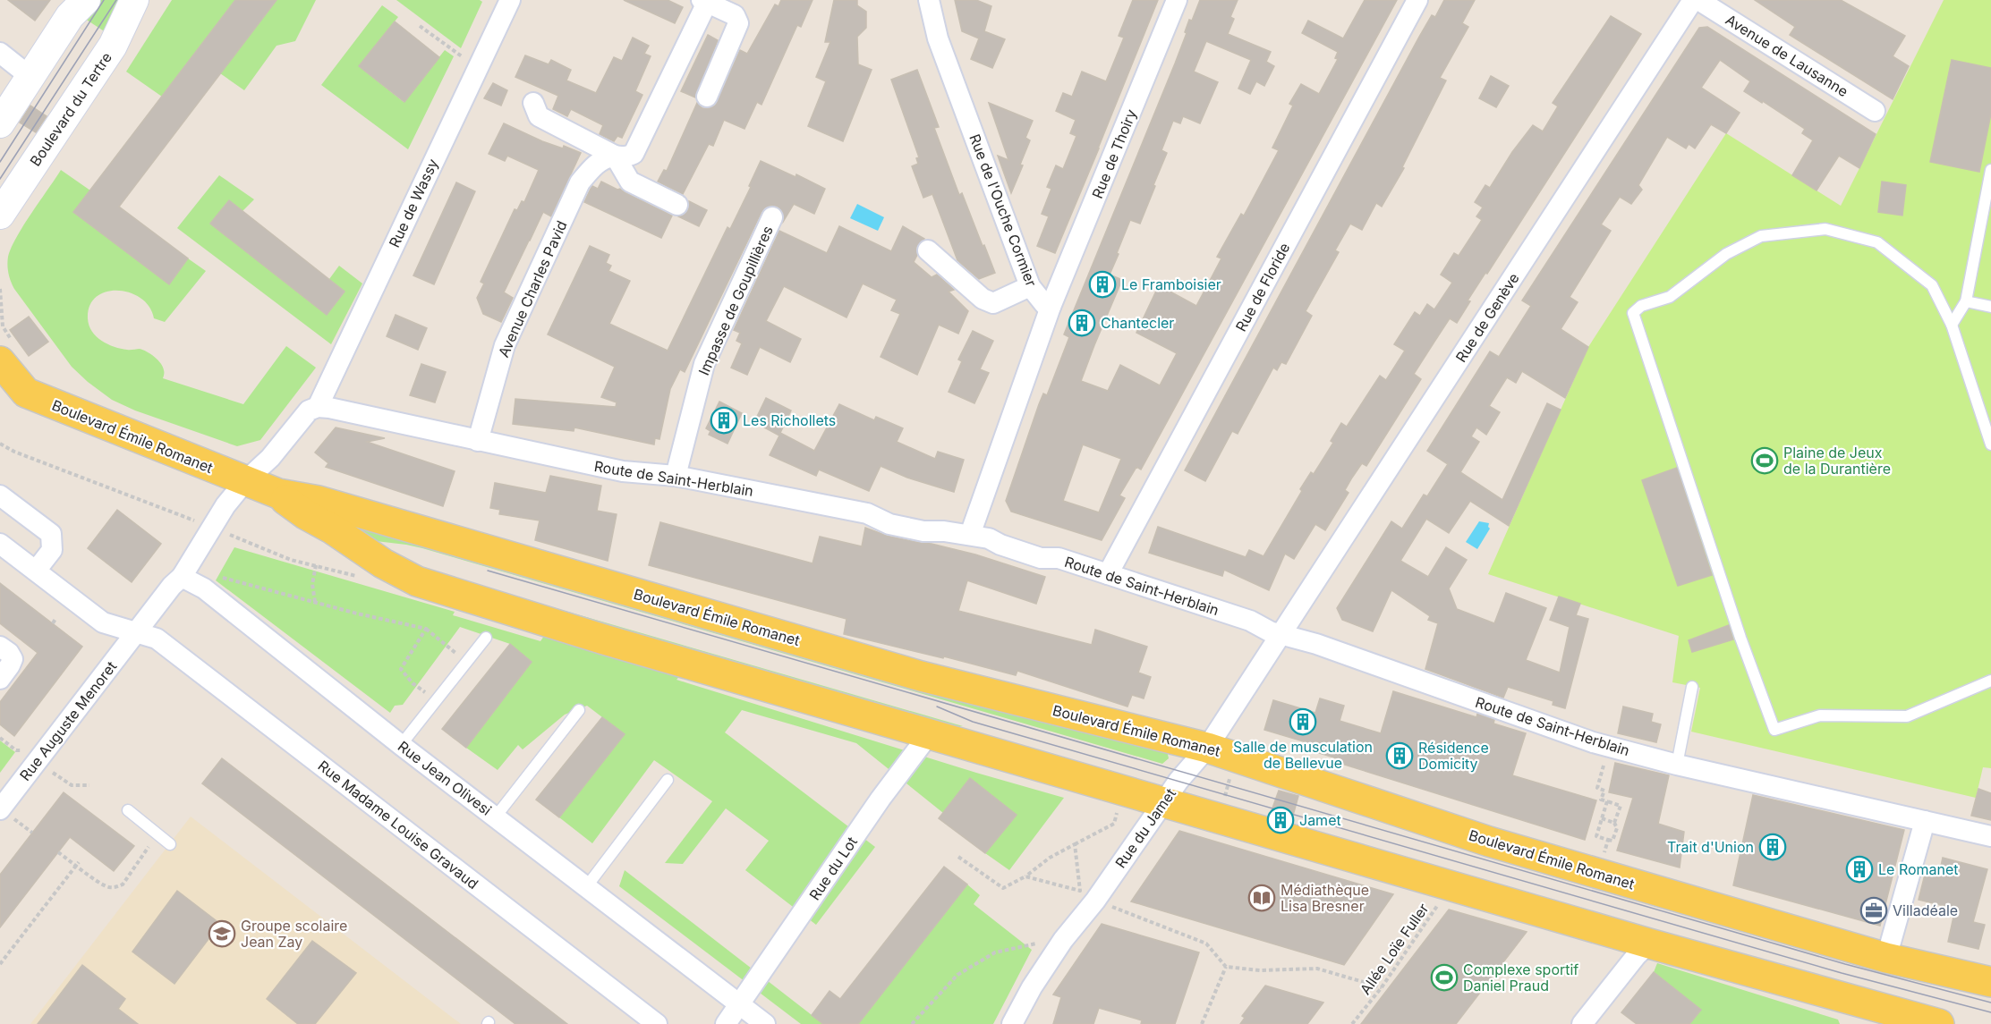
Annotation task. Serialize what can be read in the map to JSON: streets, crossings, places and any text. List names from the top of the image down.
{
  "streets": {
    "main road": ["Boulevard du Tertre", "Boulevard Émile Romanet"],
    "street": [
      "Avenue de Lausanne",
      "Rue de Thoiry",
      "Rue de Wassy",
      "Rue de l'Ouche Cormier",
      "Rue de Floride",
      "Avenue Charles Pavid",
      "Impasse de Goupillières",
      "Rue de Genève",
      "Route de Saint-Herblain",
      "Rue Auguste Menoret",
      "Rue Jean Olivesi",
      "Rue Madame Louise Gravaud",
      "Rue du Jamet",
      "Rue du Lot"
    ],
    "path": ["Allée Loïe Fuller"]
  },
  "crossings": [
    ["Rue de Thoiry", "Rue de l'Ouche Cormier"],
    ["Rue de Wassy", "Route de Saint-Herblain"],
    ["Rue de Floride", "Route de Saint-Herblain"],
    ["Avenue Charles Pavid", "Route de Saint-Herblain"],
    ["Impasse de Goupillières", "Route de Saint-Herblain"],
    ["Rue de Genève", "Route de Saint-Herblain"],
    ["Rue de Genève", "Rue du Jamet"],
    ["Boulevard Émile Romanet", "Rue du Jamet"],
    ["Boulevard Émile Romanet", "Rue du Lot"],
    ["Boulevard Émile Romanet", "Allée Loïe Fuller"],
    ["Route de Saint-Herblain", "Rue du Jamet"],
    ["Rue Auguste Menoret", "Rue Madame Louise Gravaud"],
    ["Rue Jean Olivesi", "Rue du Lot"]
  ],
  "places": {
    "building": [
      "Le Framboisier",
      "Chantecler",
      "Les Richollets",
      "Salle de musculation de Bellevue",
      "Résidence Domicity",
      "Jamet",
      "Trait d'Union",
      "Le Romanet"
    ],
    "sports": ["Plaine de Jeux de la Durantière", "Complexe sportif Daniel Praud"],
    "library": ["Médiathèque Lisa Bresner"],
    "office": ["Villadéale"],
    "school or university": ["Groupe scolaire Jean Zay"]
  }
}
